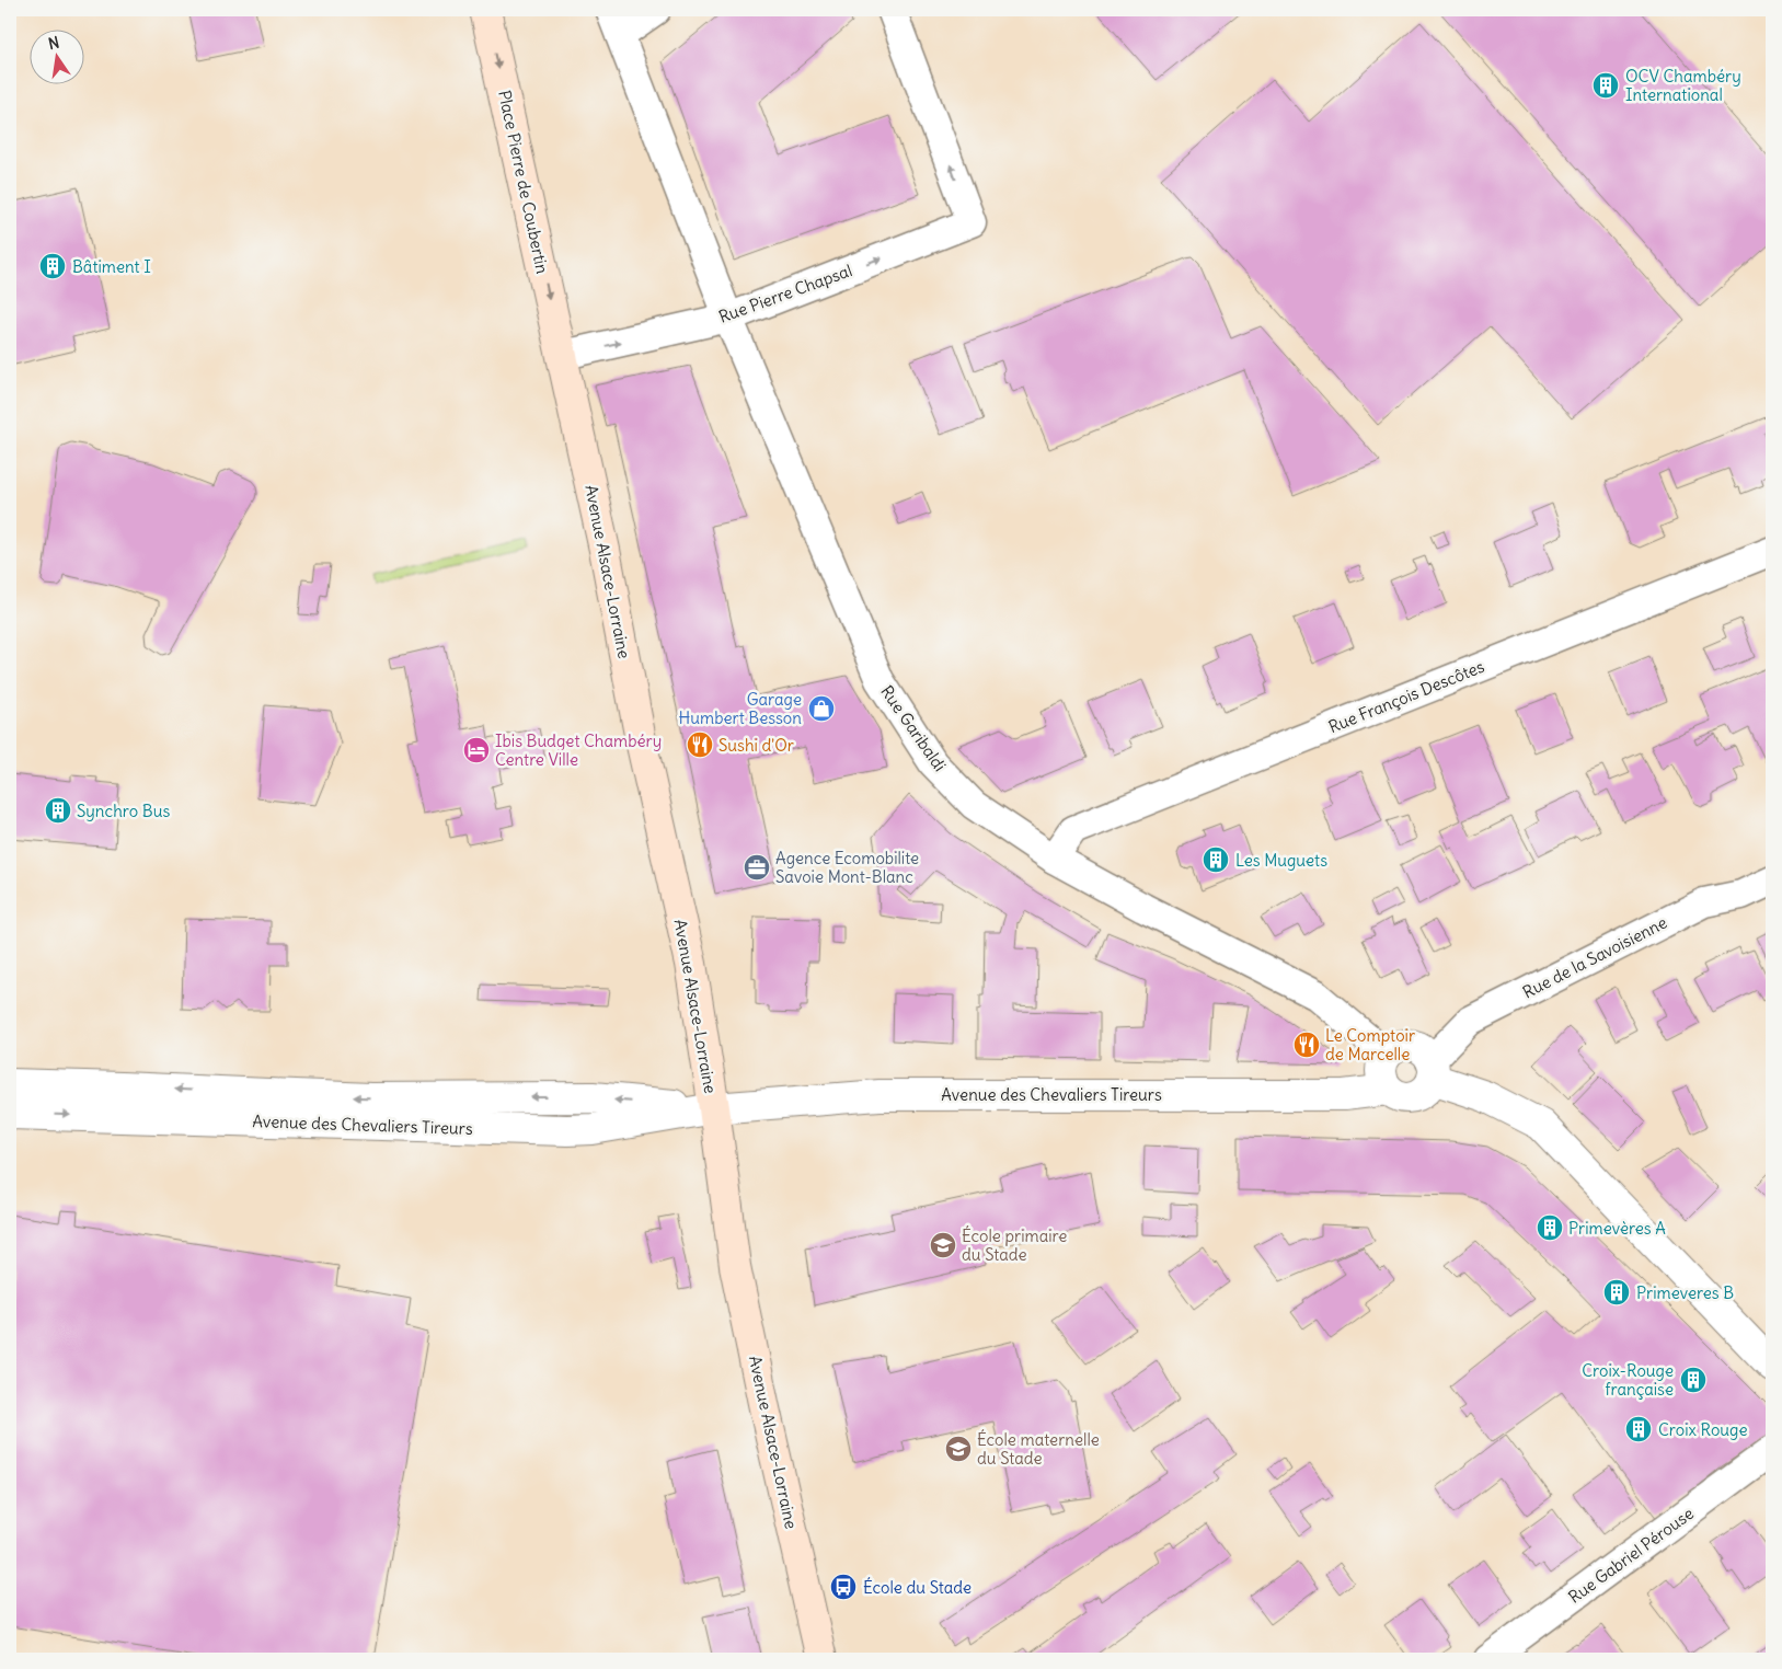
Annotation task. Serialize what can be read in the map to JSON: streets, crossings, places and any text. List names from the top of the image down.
{
  "streets": {
    "main road": ["Place Pierre de Coubertin", "Avenue Alsace-Lorraine"],
    "street": [
      "Rue Pierre Chapsal",
      "Rue François Descôtes",
      "Rue Garibaldi",
      "Rue de la Savoisienne",
      "Avenue des Chevaliers Tireurs",
      "Rue Gabriel Pérouse"
    ]
  },
  "crossings": [
    ["Place Pierre de Coubertin", "Rue Pierre Chapsal"],
    ["Place Pierre de Coubertin", "Avenue Alsace-Lorraine"],
    ["Rue Pierre Chapsal", "Avenue Alsace-Lorraine"],
    ["Rue Pierre Chapsal", "Rue Garibaldi"],
    ["Avenue Alsace-Lorraine", "Avenue des Chevaliers Tireurs"],
    ["Rue François Descôtes", "Rue Garibaldi"],
    ["Rue Garibaldi", "Rue de la Savoisienne"],
    ["Rue Garibaldi", "Avenue des Chevaliers Tireurs"],
    ["Rue de la Savoisienne", "Avenue des Chevaliers Tireurs"]
  ],
  "one_way": ["Place Pierre de Coubertin"],
  "places": {
    "building": [
      "OCV Chambéry International",
      "Bâtiment I",
      "Synchro Bus",
      "Les Muguets",
      "Primevères A",
      "Primeveres B",
      "Croix-Rouge française",
      "Croix Rouge"
    ],
    "shop": ["Garage Humbert Besson"],
    "restaurant": ["Sushi d'Or", "Le Comptoir de Marcelle"],
    "hotel": ["Ibis Budget Chambéry Centre Ville"],
    "office": ["Agence Ecomobilite Savoie Mont-Blanc"],
    "school or university": ["École primaire du Stade", "École maternelle du Stade"],
    "bus stop": ["École du Stade"]
  },
  "north": "top"
}
